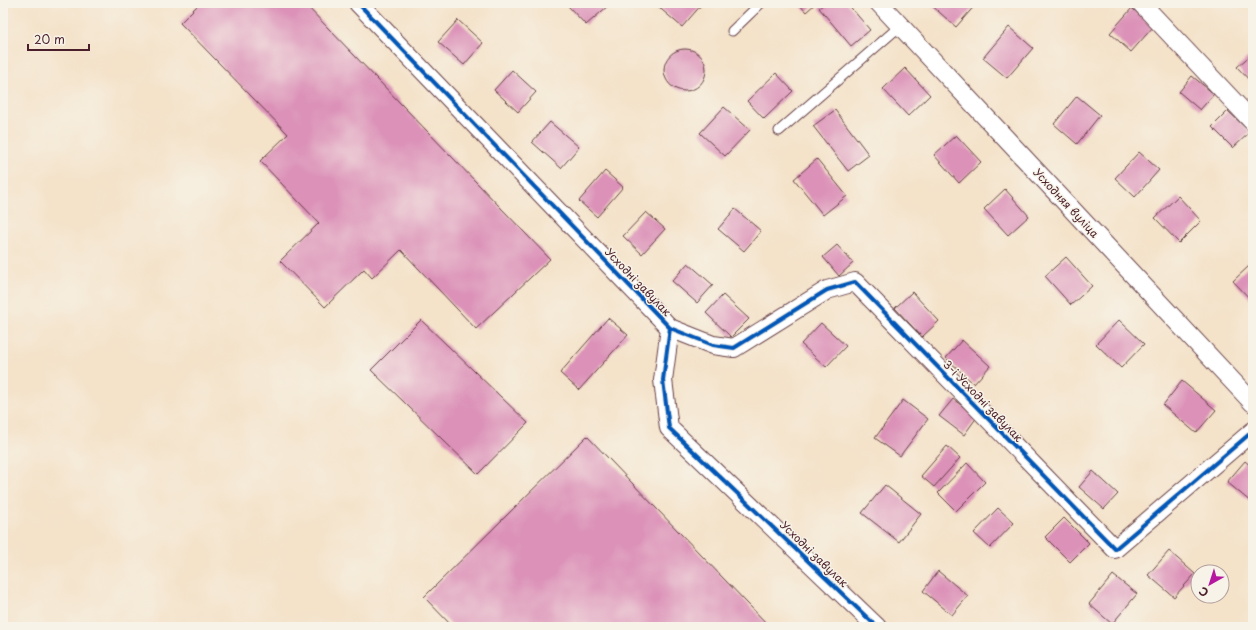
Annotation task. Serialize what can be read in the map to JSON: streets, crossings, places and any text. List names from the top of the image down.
{
  "streets": {
    "street": ["Усходняя вуліца", "Усходні завулак", "3-і Усходні завулак"]
  },
  "crossings": [
    ["Усходні завулак", "3-і Усходні завулак"]
  ],
  "scale_bar": "20 m",
  "north": "bottom left"
}
